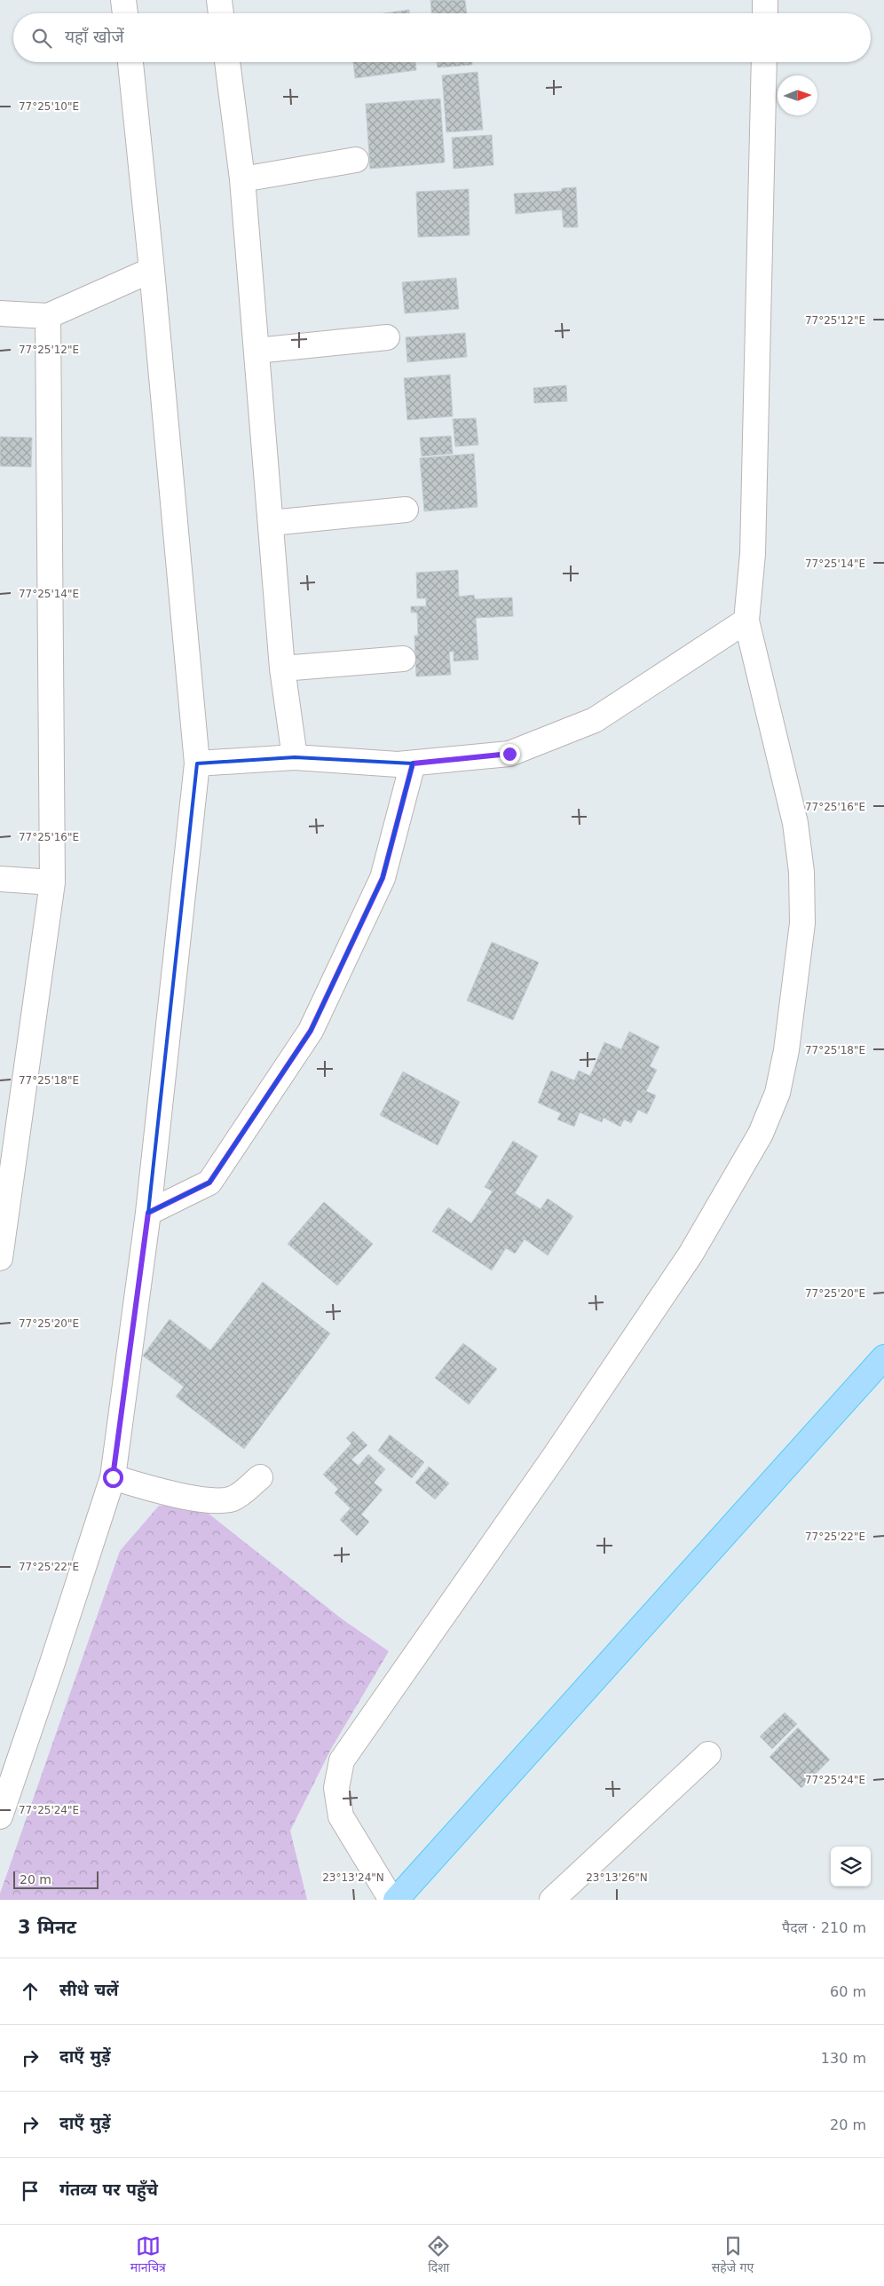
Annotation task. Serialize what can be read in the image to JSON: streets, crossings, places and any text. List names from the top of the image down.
{
  "scale_bar": "20 m",
  "north": "right",
  "page": {
    "search": "यहाँ खोजें",
    "scale": "20 m",
    "heading": ["3 मिनट", "पैदल · 210 m"],
    "list": [
      ["सीधे चलें", "60 m"],
      ["दाएँ मुड़ें", "130 m"],
      ["दाएँ मुड़ें", "20 m"],
      "गंतव्य पर पहुँचे"
    ],
    "nav": ["मानचित्र", "दिशा", "सहेजे गए"]
  },
  "coordinates": [
    "77°25'10\"E",
    "77°25'12\"E",
    "77°25'14\"E",
    "77°25'16\"E",
    "77°25'18\"E",
    "77°25'20\"E",
    "77°25'22\"E",
    "77°25'24\"E",
    "23°13'24\"N",
    "23°13'26\"N"
  ]
}
